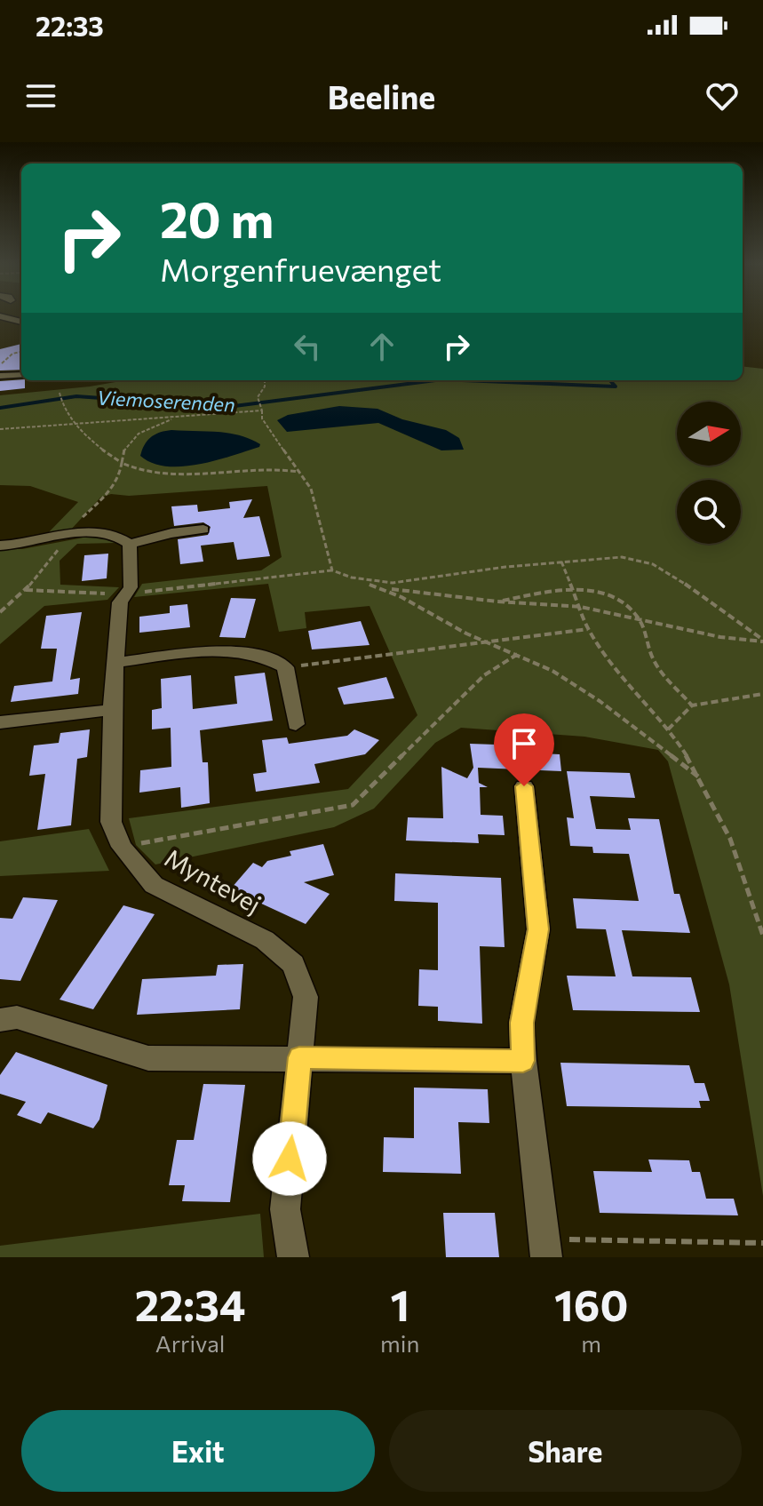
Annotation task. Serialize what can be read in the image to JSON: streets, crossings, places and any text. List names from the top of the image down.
{
  "streets": {
    "street": ["Myntevej"]
  },
  "water": ["Viemoserenden"],
  "north": "right",
  "page": {
    "status": "22:33",
    "header": "Beeline",
    "turn": ["20 m", "Morgenfruevænget"],
    "eta": [
      "22:34",
      "Arrival",
      "1",
      "min",
      "160",
      "m"
    ],
    "buttons": ["Exit", "Share"]
  }
}
